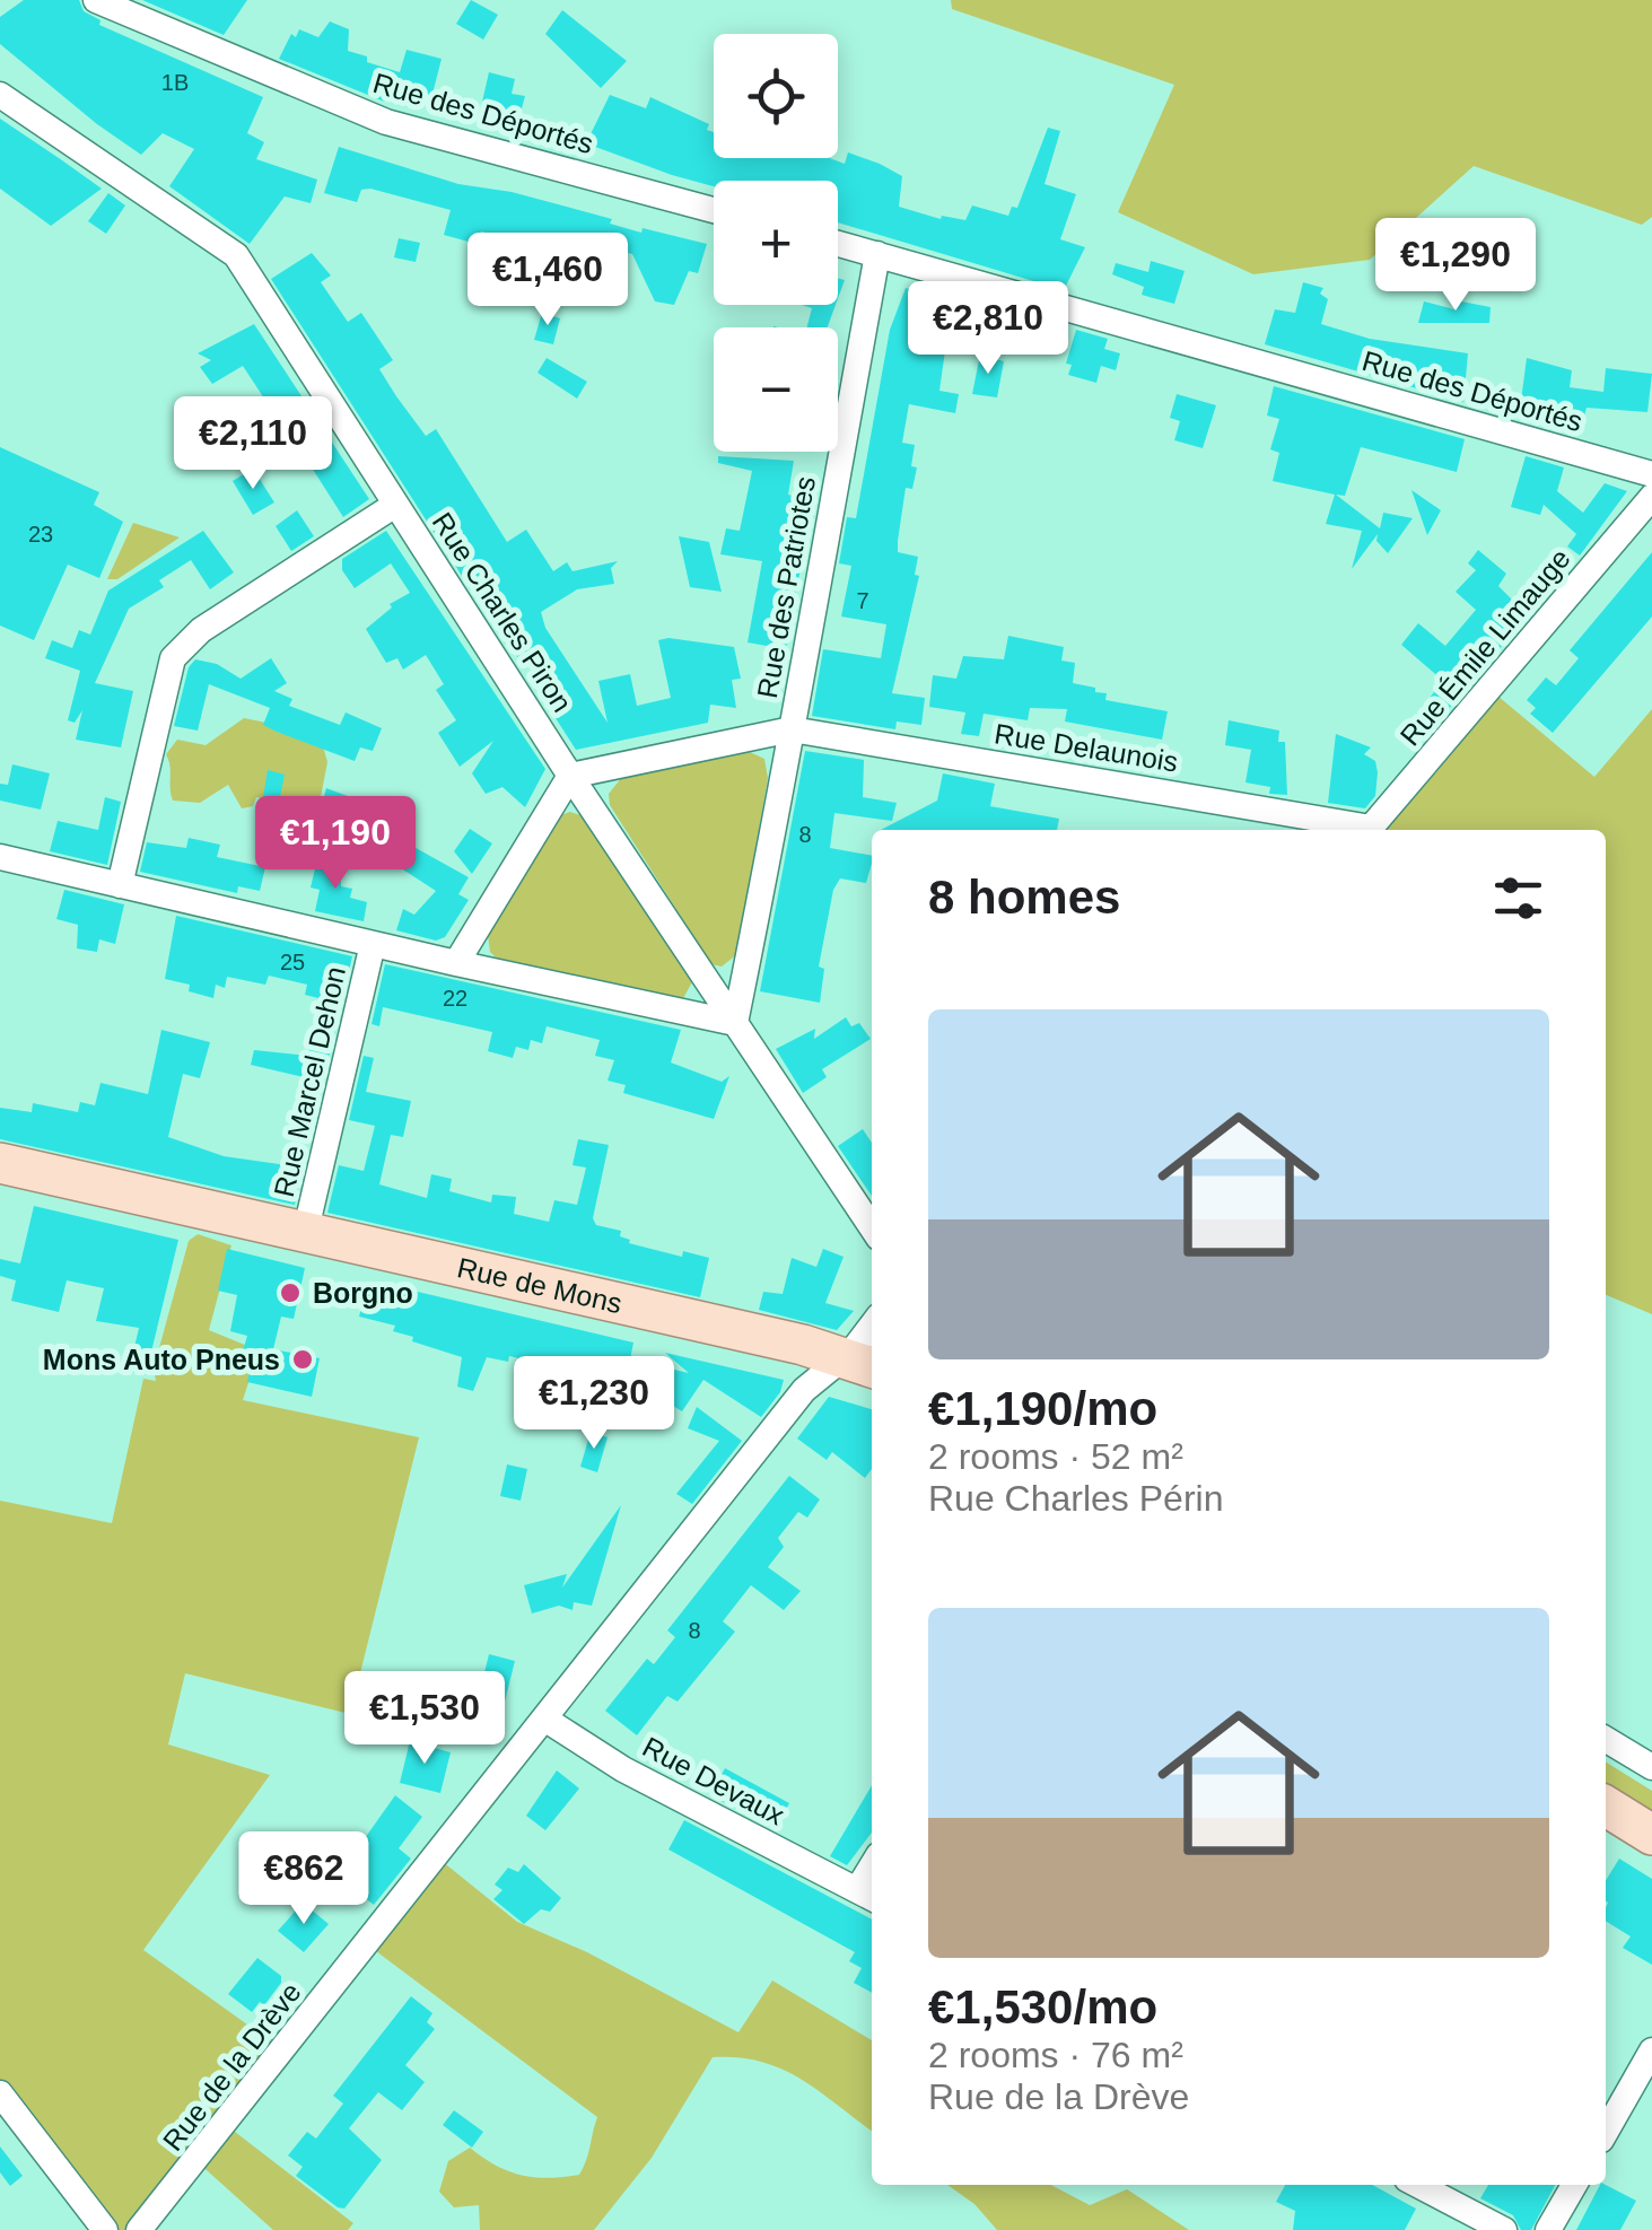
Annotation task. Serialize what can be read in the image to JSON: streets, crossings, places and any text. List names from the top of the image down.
{
  "streets": {
    "main road": ["Rue de Mons"],
    "street": [
      "Rue des Déportés",
      "Rue des Patriotes",
      "Rue Charles Piron",
      "Rue Émile Limauge",
      "Rue Delaunois",
      "Rue Marcel Dehon",
      "Rue Devaux",
      "Rue de la Drève"
    ]
  },
  "crossings": [
    ["Rue des Déportés", "Rue des Patriotes"],
    ["Rue des Patriotes", "Rue Charles Piron"],
    ["Rue des Patriotes", "Rue Delaunois"],
    ["Rue Marcel Dehon", "Rue de Mons"],
    ["Rue de Mons", "Rue de la Drève"],
    ["Rue Devaux", "Rue de la Drève"]
  ],
  "places": ["Borgno", "Mons Auto Pneus"],
  "house_numbers": [
    "1B",
    "23",
    "7",
    "8",
    "25",
    "22",
    "8"
  ],
  "page": {
    "map_buttons": ["+", "−"],
    "price": [
      "€1,290",
      "€1,460",
      "€2,810",
      "€2,110",
      "€1,190",
      "€1,230",
      "€1,530",
      "€862"
    ],
    "heading": "8 homes",
    "list": [
      {
        "name": "€1,190/mo",
        "note": "2 rooms · 52 m² · Rue Charles Périn"
      },
      {
        "name": "€1,530/mo",
        "note": "2 rooms · 76 m² · Rue de la Drève"
      }
    ]
  }
}
